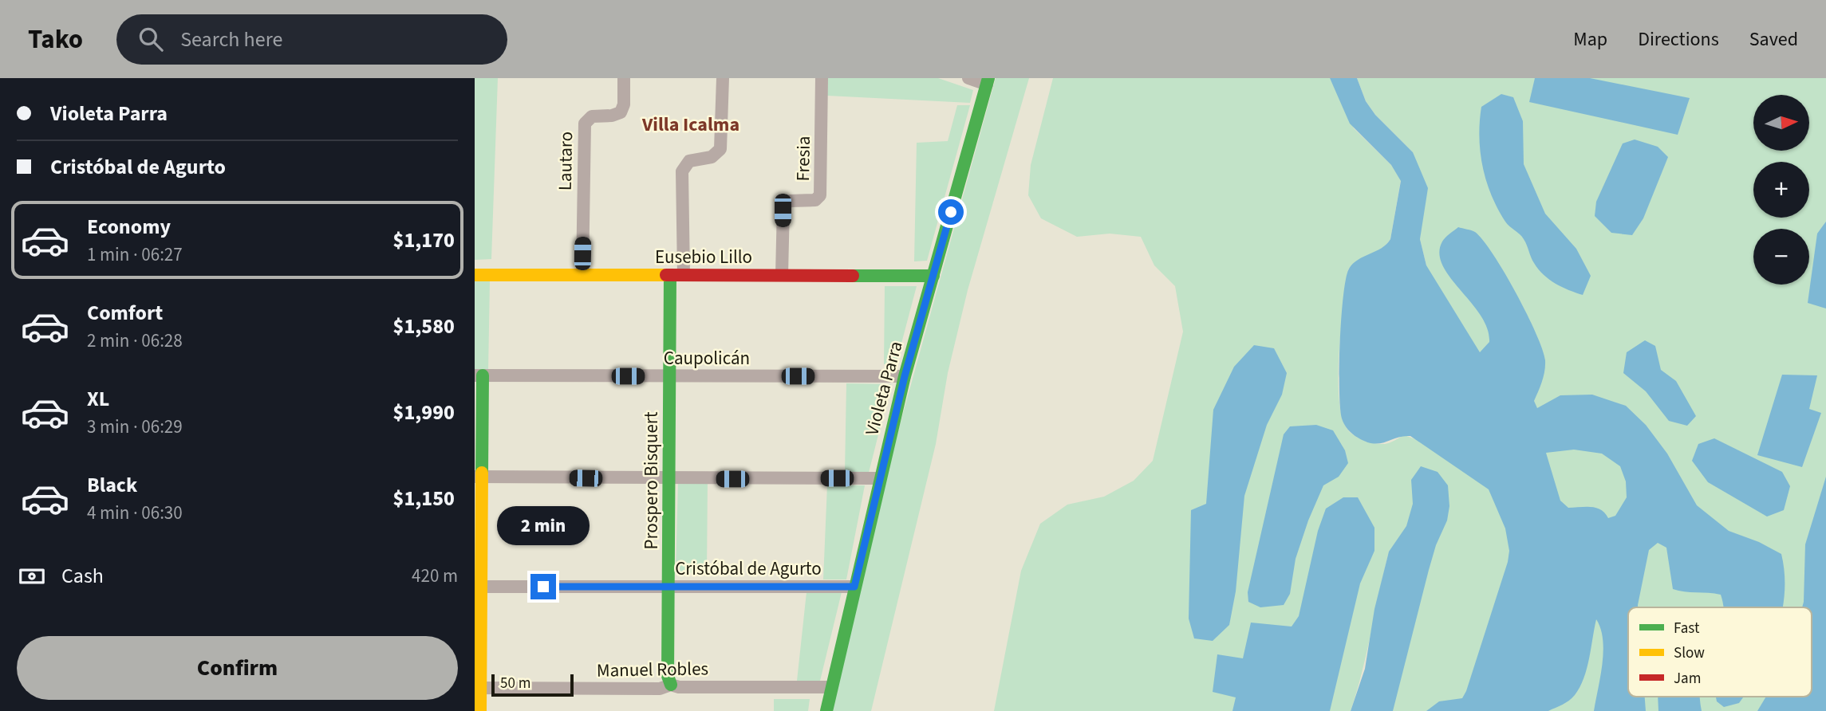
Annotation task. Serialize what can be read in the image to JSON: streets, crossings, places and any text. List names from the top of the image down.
{
  "streets": {
    "street": [
      "Fresia",
      "Lautaro",
      "Eusebio Lillo",
      "Caupolicán",
      "Violeta Parra",
      "Prospero Bisquert",
      "Cristóbal de Agurto",
      "Manuel Robles"
    ]
  },
  "crossings": [
    ["Fresia", "Eusebio Lillo"],
    ["Lautaro", "Eusebio Lillo"],
    ["Eusebio Lillo", "Violeta Parra"],
    ["Eusebio Lillo", "Prospero Bisquert"],
    ["Caupolicán", "Violeta Parra"],
    ["Caupolicán", "Prospero Bisquert"],
    ["Violeta Parra", "Cristóbal de Agurto"],
    ["Violeta Parra", "Manuel Robles"],
    ["Prospero Bisquert", "Cristóbal de Agurto"],
    ["Prospero Bisquert", "Manuel Robles"]
  ],
  "districts": ["Villa Icalma"],
  "legend": ["Fast", "Slow", "Jam"],
  "scale_bar": "50 m",
  "north": "right",
  "page": {
    "header": "Tako",
    "search": "Search here",
    "nav": ["Map", "Directions", "Saved"],
    "banner": ["Violeta Parra", "Cristóbal de Agurto"],
    "map_buttons": ["+", "−"],
    "list": [
      {
        "name": "Economy",
        "note": "1 min · 06:27",
        "value": "$1,170"
      },
      {
        "name": "Comfort",
        "note": "2 min · 06:28",
        "value": "$1,580"
      },
      {
        "name": "XL",
        "note": "3 min · 06:29",
        "value": "$1,990"
      },
      {
        "name": "Black",
        "note": "4 min · 06:30",
        "value": "$1,150"
      }
    ],
    "bubble": "2 min",
    "pay": ["Cash", "420 m"],
    "buttons": "Confirm",
    "scale": "50 m"
  }
}
